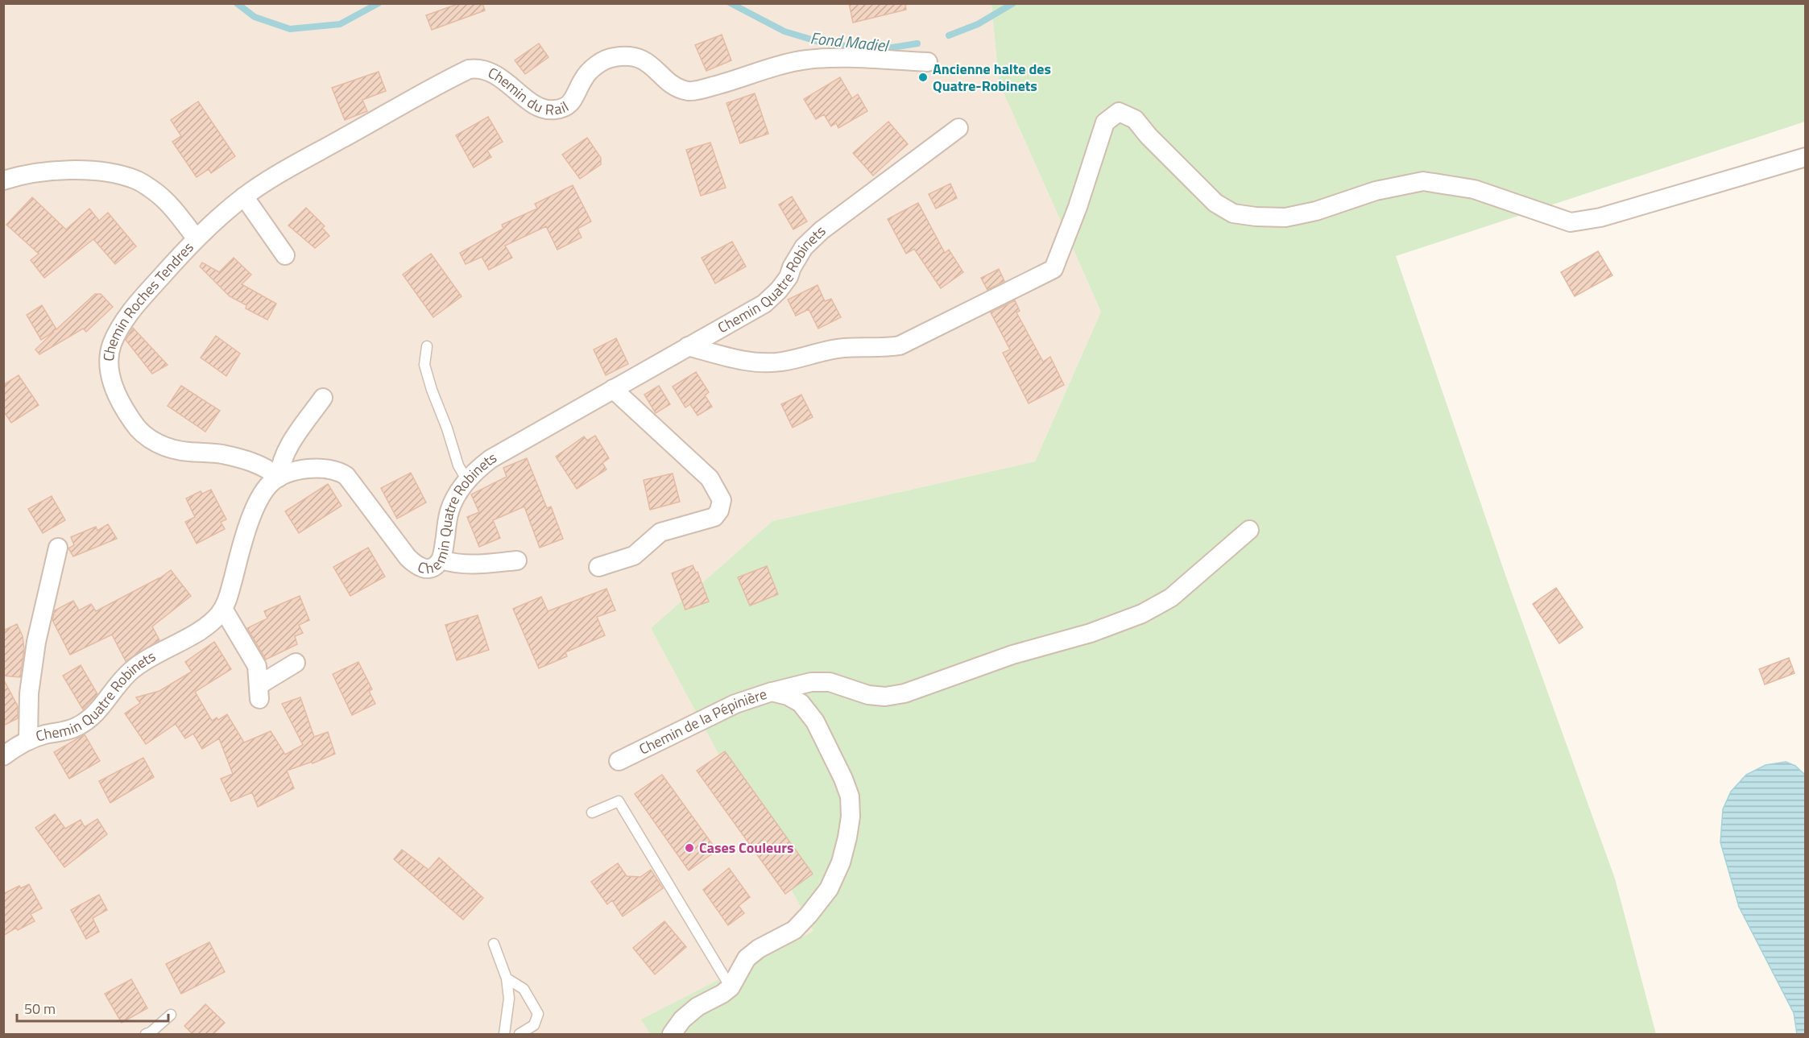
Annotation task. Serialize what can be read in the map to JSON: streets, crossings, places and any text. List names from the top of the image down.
{
  "streets": {
    "street": [
      "Chemin du Rail",
      "Chemin Quatre Robinets",
      "Chemin Roches Tendres",
      "Chemin de la Pépinière"
    ]
  },
  "crossings": [
    ["Chemin du Rail", "Chemin Roches Tendres"],
    ["Chemin Quatre Robinets", "Chemin Roches Tendres"]
  ],
  "water": ["Fond Madiel"],
  "places": ["Ancienne halte des Quatre-Robinets", "Cases Couleurs"],
  "scale_bar": "50 m"
}
